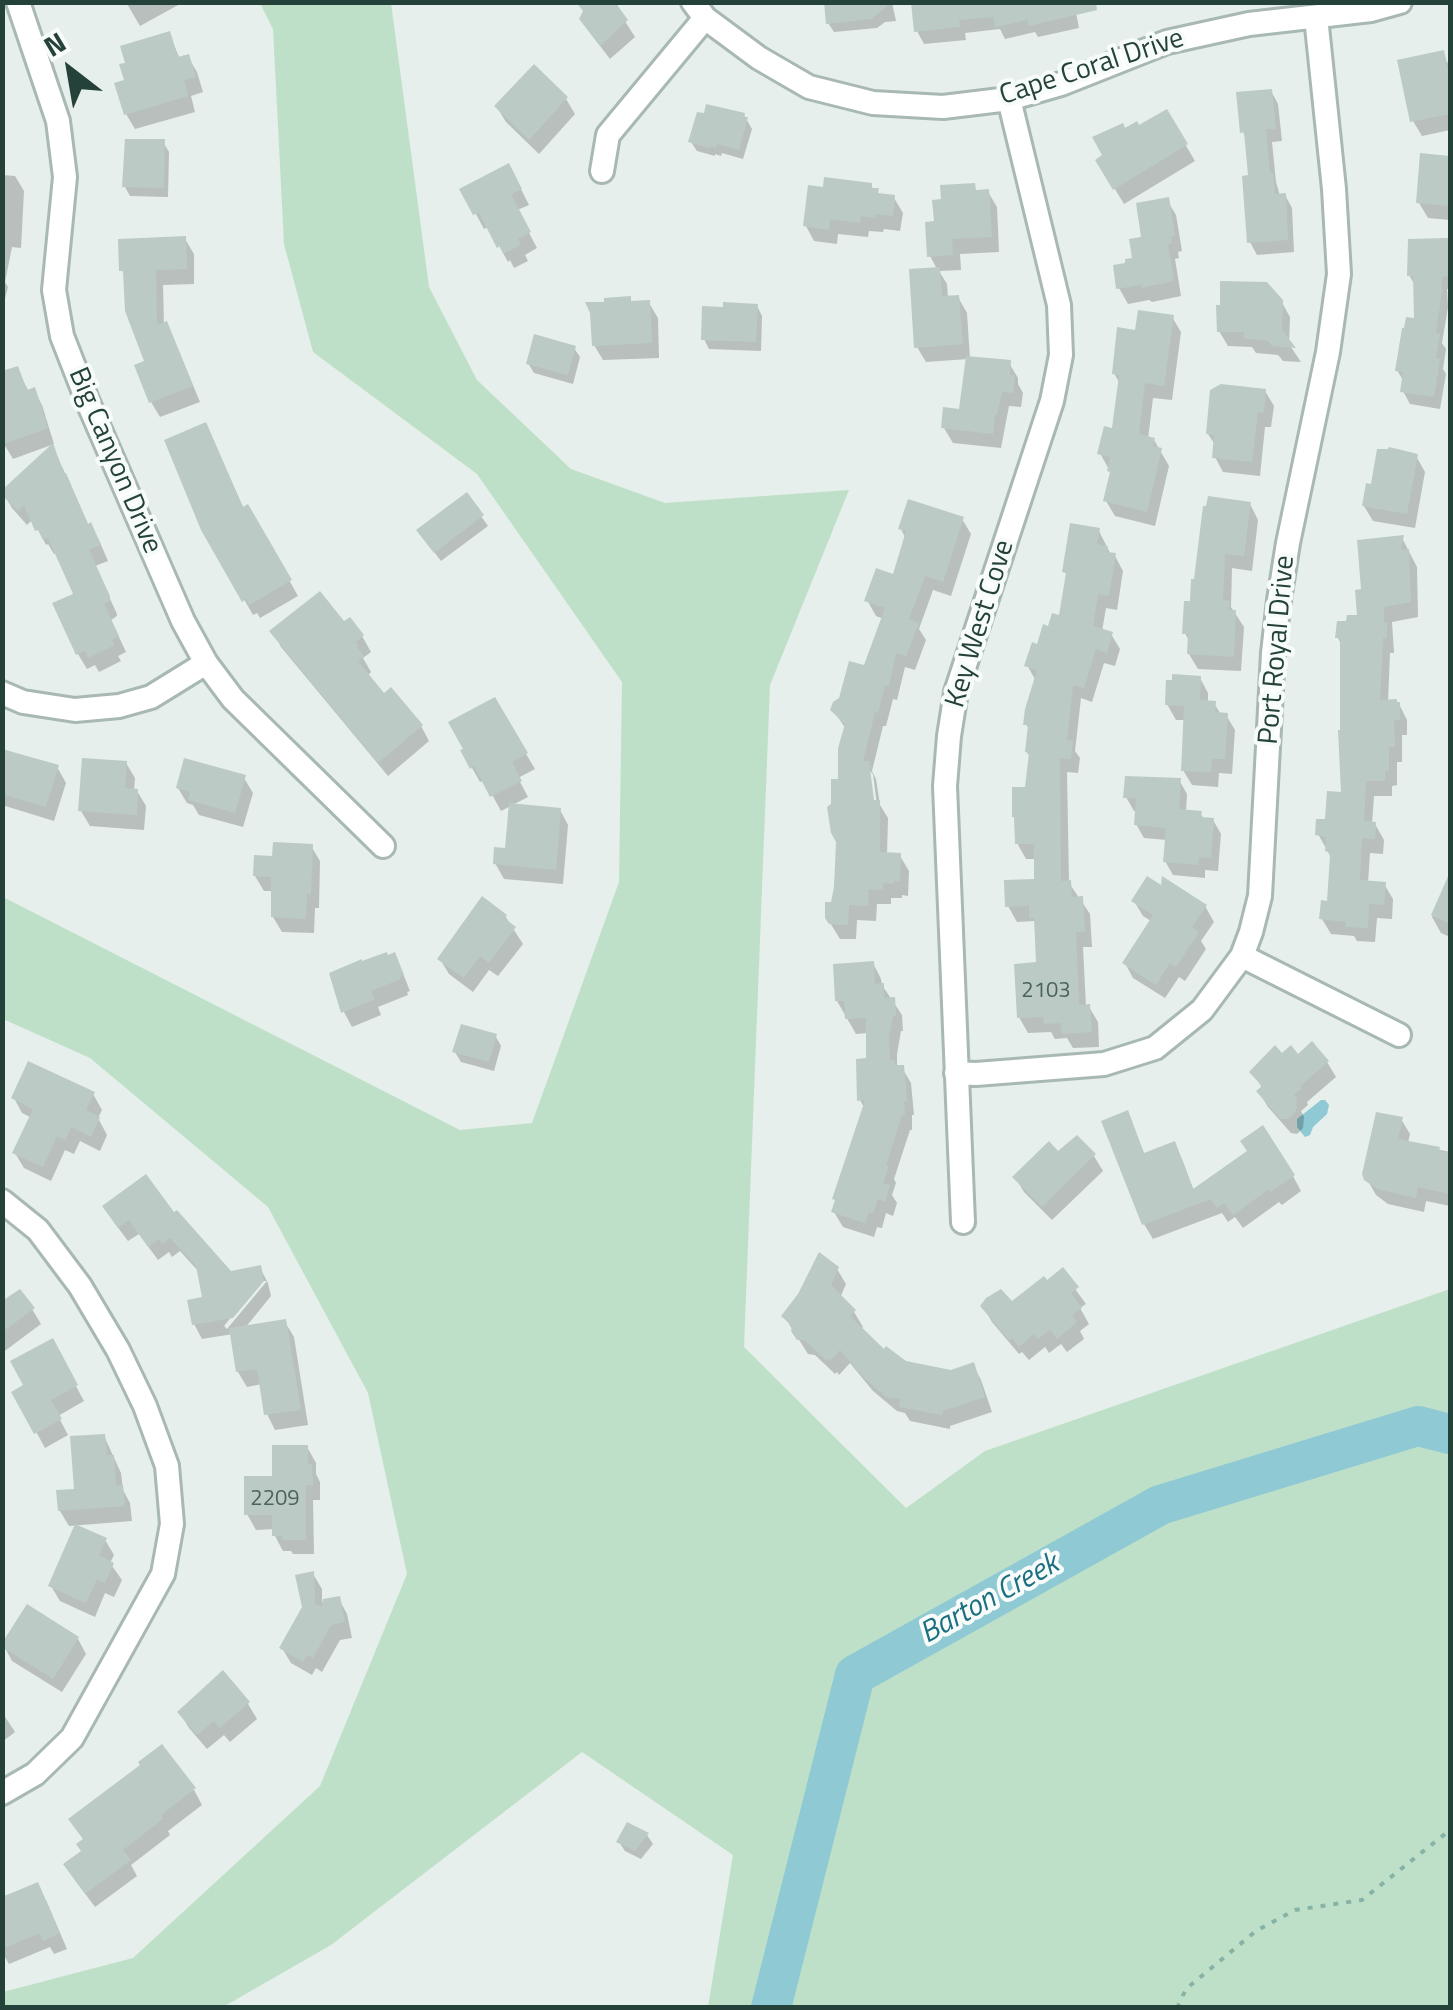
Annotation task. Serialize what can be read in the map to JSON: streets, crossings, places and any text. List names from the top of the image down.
{
  "streets": {
    "street": [
      "Cape Coral Drive",
      "Big Canyon Drive",
      "Key West Cove",
      "Port Royal Drive"
    ]
  },
  "crossings": [
    ["Cape Coral Drive", "Key West Cove"],
    ["Cape Coral Drive", "Port Royal Drive"],
    ["Key West Cove", "Port Royal Drive"]
  ],
  "water": ["Barton Creek"],
  "house_numbers": ["2103", "2209"],
  "north": "top left"
}
